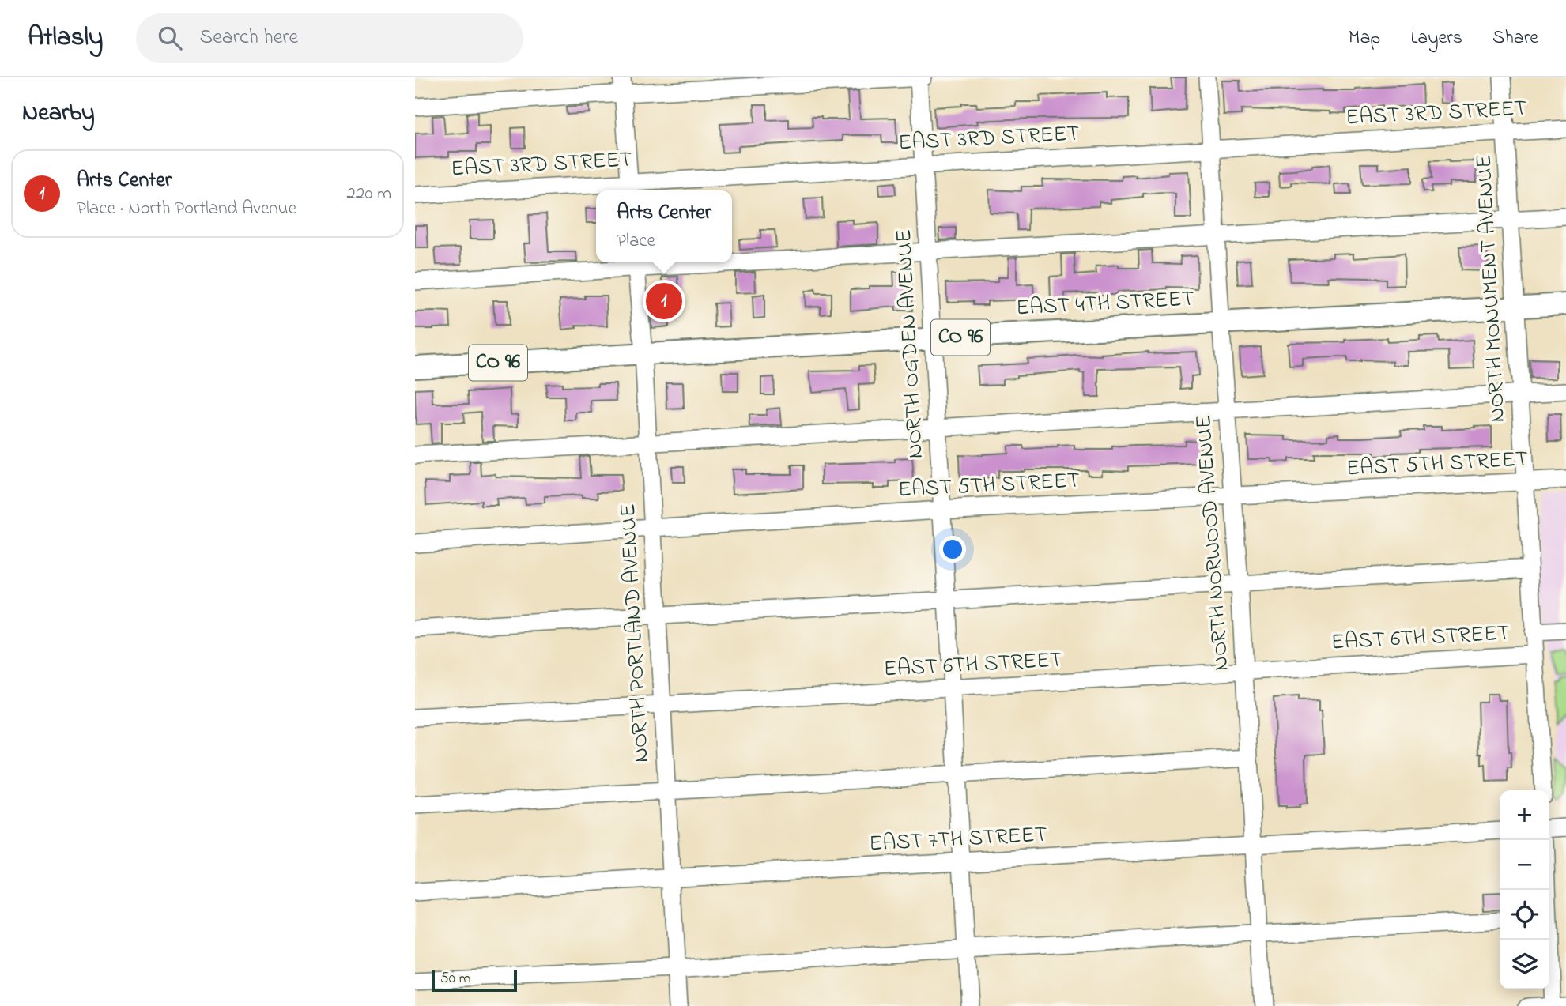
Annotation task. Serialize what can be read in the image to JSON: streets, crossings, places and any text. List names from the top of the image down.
{
  "streets": {
    "main road": ["EAST 4TH STREET", "CO 96"],
    "street": [
      "EAST 3RD STREET",
      "NORTH MONUMENT AVENUE",
      "NORTH OGDEN AVENUE",
      "EAST 5TH STREET",
      "NORTH NORWOOD AVENUE",
      "NORTH PORTLAND AVENUE",
      "EAST 6TH STREET",
      "EAST 7TH STREET"
    ]
  },
  "crossings": [
    ["EAST 3RD STREET", "NORTH MONUMENT AVENUE"],
    ["EAST 3RD STREET", "NORTH OGDEN AVENUE"],
    ["EAST 3RD STREET", "NORTH NORWOOD AVENUE"],
    ["NORTH MONUMENT AVENUE", "EAST 4TH STREET"],
    ["NORTH MONUMENT AVENUE", "EAST 5TH STREET"],
    ["NORTH MONUMENT AVENUE", "EAST 6TH STREET"],
    ["EAST 4TH STREET", "NORTH OGDEN AVENUE"],
    ["EAST 4TH STREET", "NORTH NORWOOD AVENUE"],
    ["EAST 4TH STREET", "NORTH PORTLAND AVENUE"],
    ["NORTH OGDEN AVENUE", "EAST 5TH STREET"],
    ["NORTH OGDEN AVENUE", "EAST 6TH STREET"],
    ["NORTH OGDEN AVENUE", "EAST 7TH STREET"],
    ["EAST 5TH STREET", "NORTH NORWOOD AVENUE"],
    ["EAST 5TH STREET", "NORTH PORTLAND AVENUE"],
    ["NORTH NORWOOD AVENUE", "EAST 6TH STREET"],
    ["NORTH NORWOOD AVENUE", "EAST 7TH STREET"],
    ["NORTH PORTLAND AVENUE", "EAST 6TH STREET"],
    ["NORTH PORTLAND AVENUE", "EAST 7TH STREET"]
  ],
  "scale_bar": "50 m",
  "page": {
    "header": "Atlasly",
    "search": "Search here",
    "nav": ["Map", "Layers", "Share"],
    "heading": "Nearby",
    "list": [
      {
        "mark": "1",
        "name": "Arts Center",
        "note": "Place · North Portland Avenue",
        "value": "220 m"
      }
    ],
    "popup": ["Arts Center", "Place"],
    "pins": "1",
    "map_buttons": ["+", "−"],
    "scale": "50 m"
  }
}
